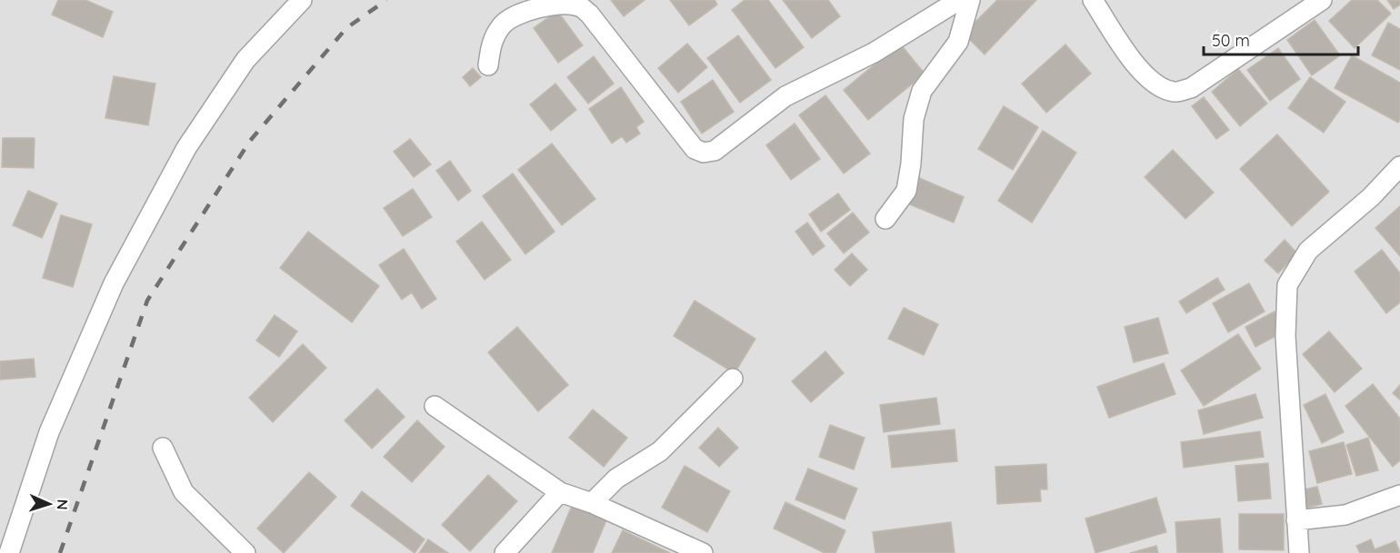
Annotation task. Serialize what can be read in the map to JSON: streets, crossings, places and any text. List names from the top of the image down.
{
  "scale_bar": "50 m",
  "north": "right"
}
